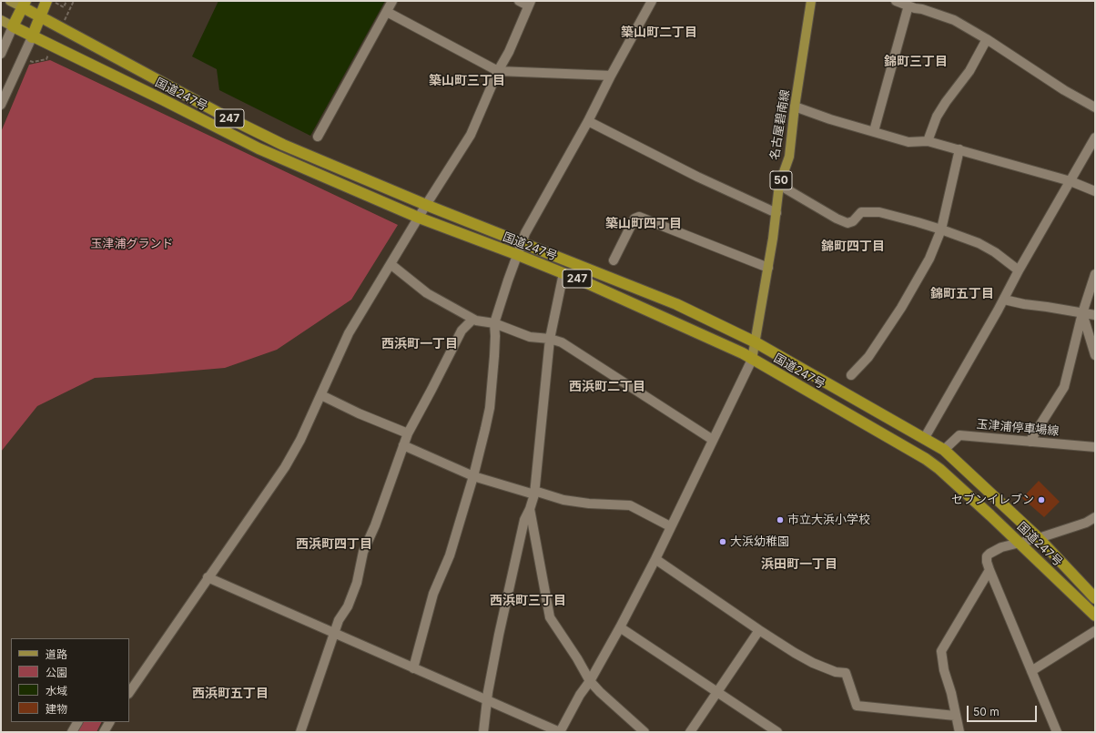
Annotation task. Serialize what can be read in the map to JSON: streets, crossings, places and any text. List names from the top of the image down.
{
  "streets": {
    "highway": ["国道247号", "247"],
    "main road": ["名古屋碧南線", "50"],
    "street": ["玉津浦停車場線"]
  },
  "crossings": [
    ["国道247号", "247"],
    ["国道247号", "名古屋碧南線"],
    ["国道247号", "玉津浦停車場線"]
  ],
  "districts": [
    "築山町二丁目",
    "錦町三丁目",
    "築山町三丁目",
    "築山町四丁目",
    "錦町四丁目",
    "錦町五丁目",
    "西浜町一丁目",
    "西浜町二丁目",
    "西浜町四丁目",
    "浜田町一丁目",
    "西浜町三丁目",
    "西浜町五丁目"
  ],
  "parks": ["玉津浦グランド"],
  "places": ["セブンイレブン", "市立大浜小学校", "大浜幼稚園"],
  "legend": [
    "道路",
    "公園",
    "水域",
    "建物"
  ],
  "scale_bar": "50 m"
}
